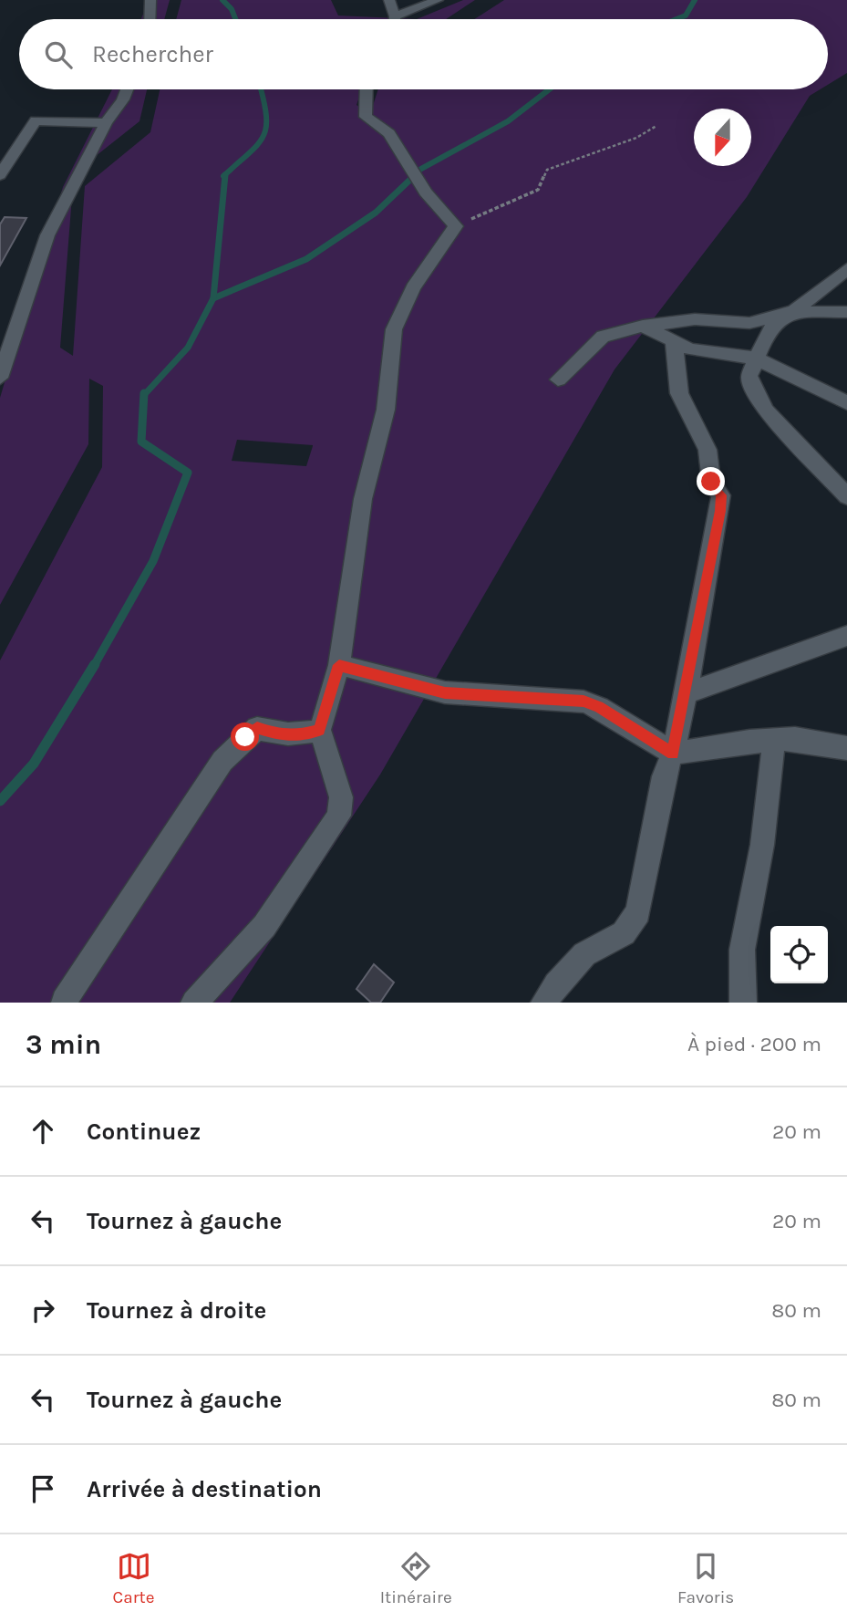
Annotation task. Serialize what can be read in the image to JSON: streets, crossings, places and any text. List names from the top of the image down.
{
  "north": "bottom",
  "page": {
    "search": "Rechercher",
    "heading": ["3 min", "À pied · 200 m"],
    "list": [
      ["Continuez", "20 m"],
      ["Tournez à gauche", "20 m"],
      ["Tournez à droite", "80 m"],
      ["Tournez à gauche", "80 m"],
      "Arrivée à destination"
    ],
    "nav": ["Carte", "Itinéraire", "Favoris"]
  }
}
